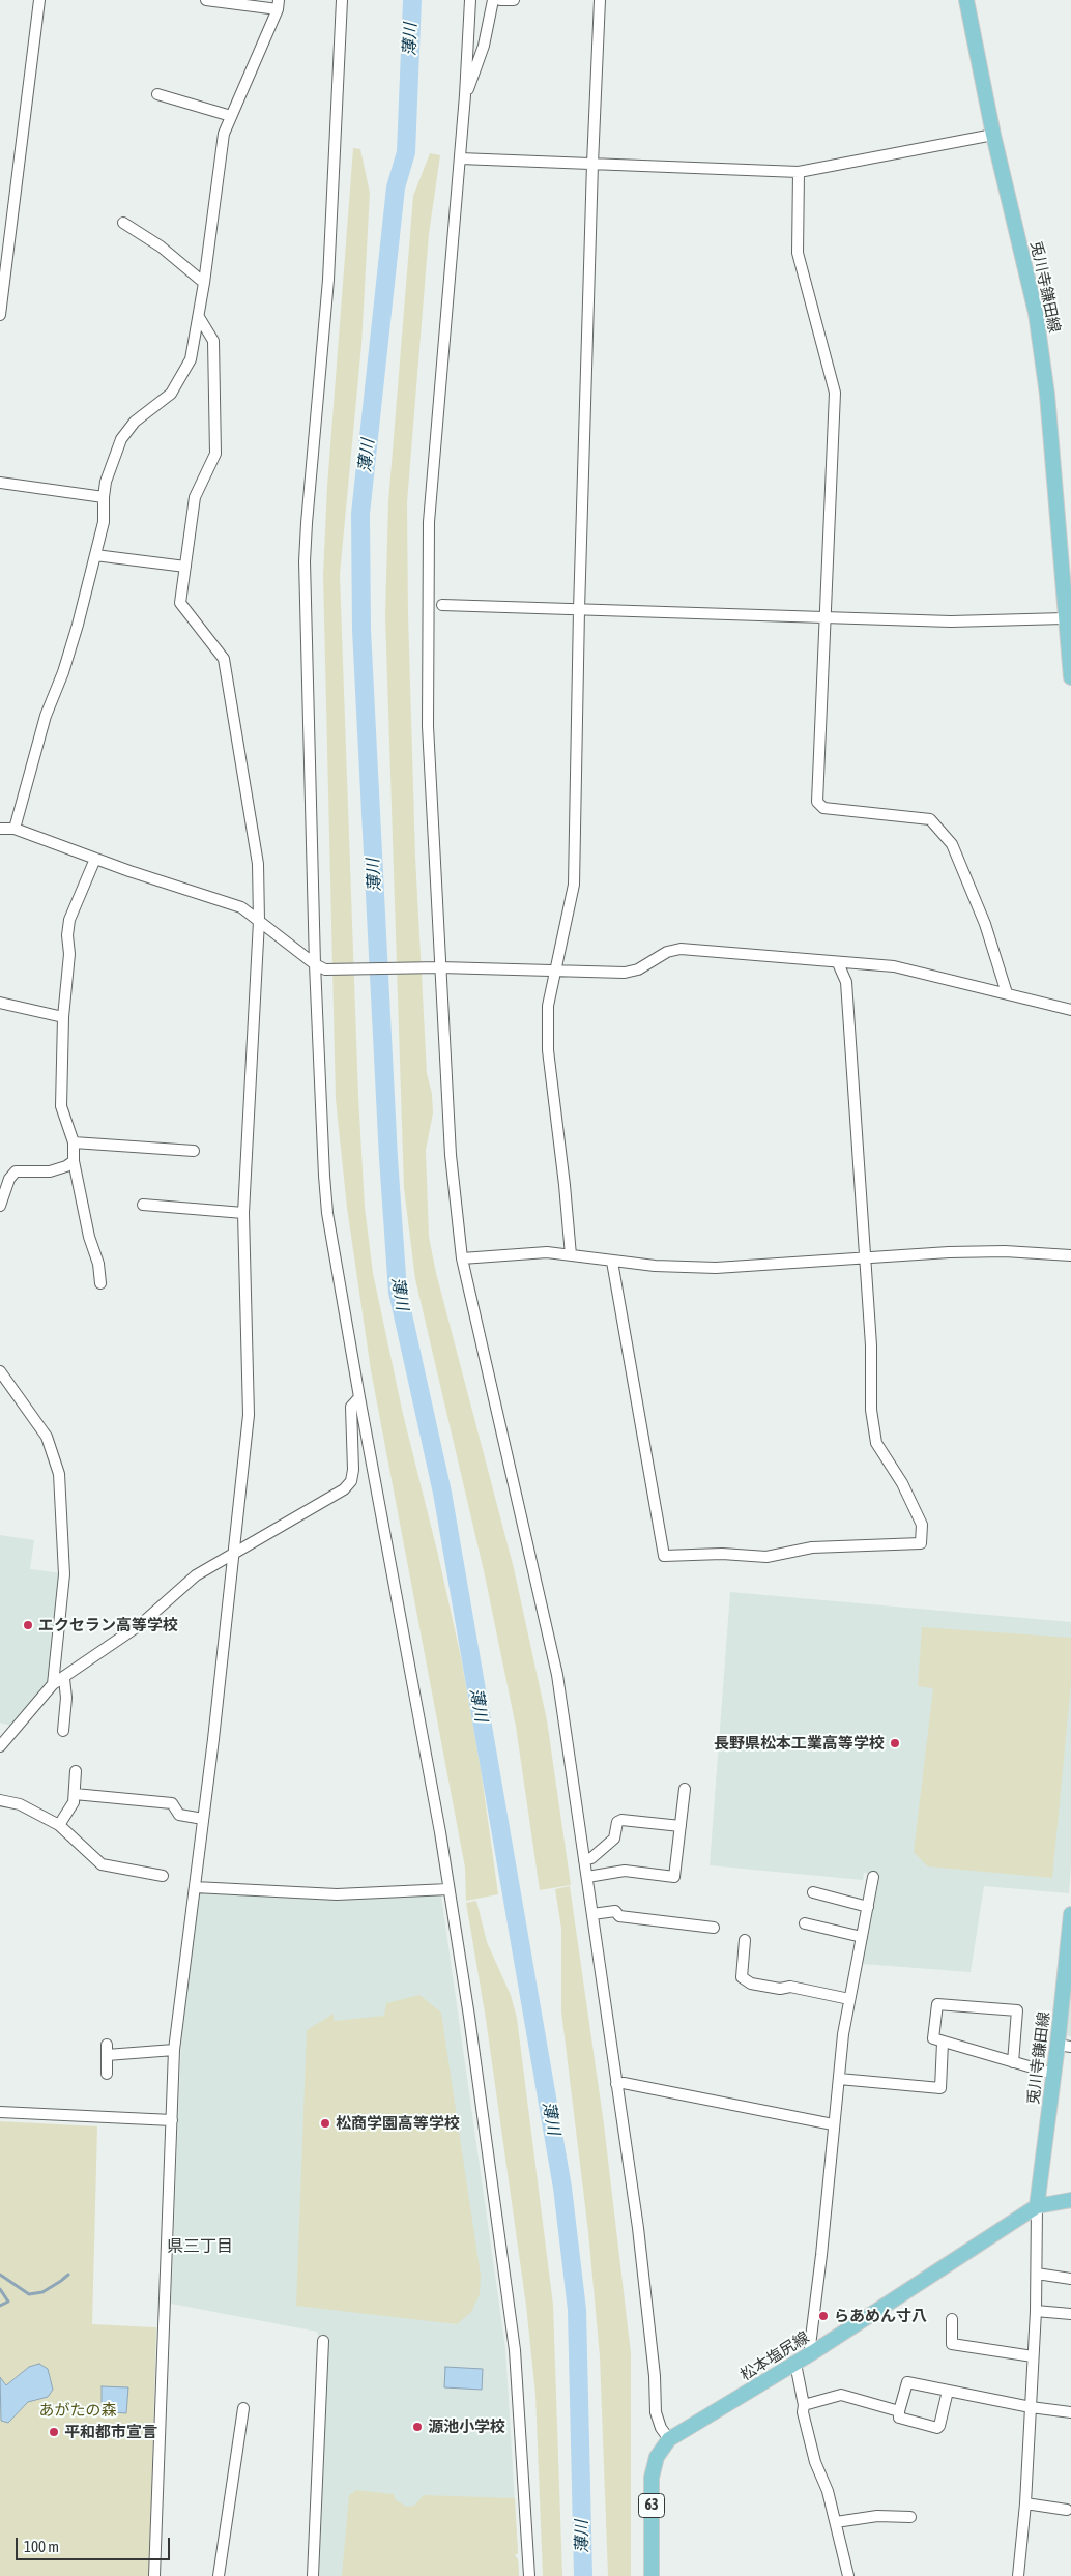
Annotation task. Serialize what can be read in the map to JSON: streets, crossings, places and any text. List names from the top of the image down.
{
  "streets": {
    "main road": ["兎川寺鎌田線", "松本塩尻線", "63"]
  },
  "crossings": [
    ["兎川寺鎌田線", "松本塩尻線"]
  ],
  "districts": ["県三丁目"],
  "water": ["薄川"],
  "parks": ["あがたの森"],
  "places": [
    "エクセラン高等学校",
    "長野県松本工業高等学校",
    "松商学園高等学校",
    "らあめん寸八",
    "源池小学校",
    "平和都市宣言"
  ],
  "scale_bar": "100 m"
}
